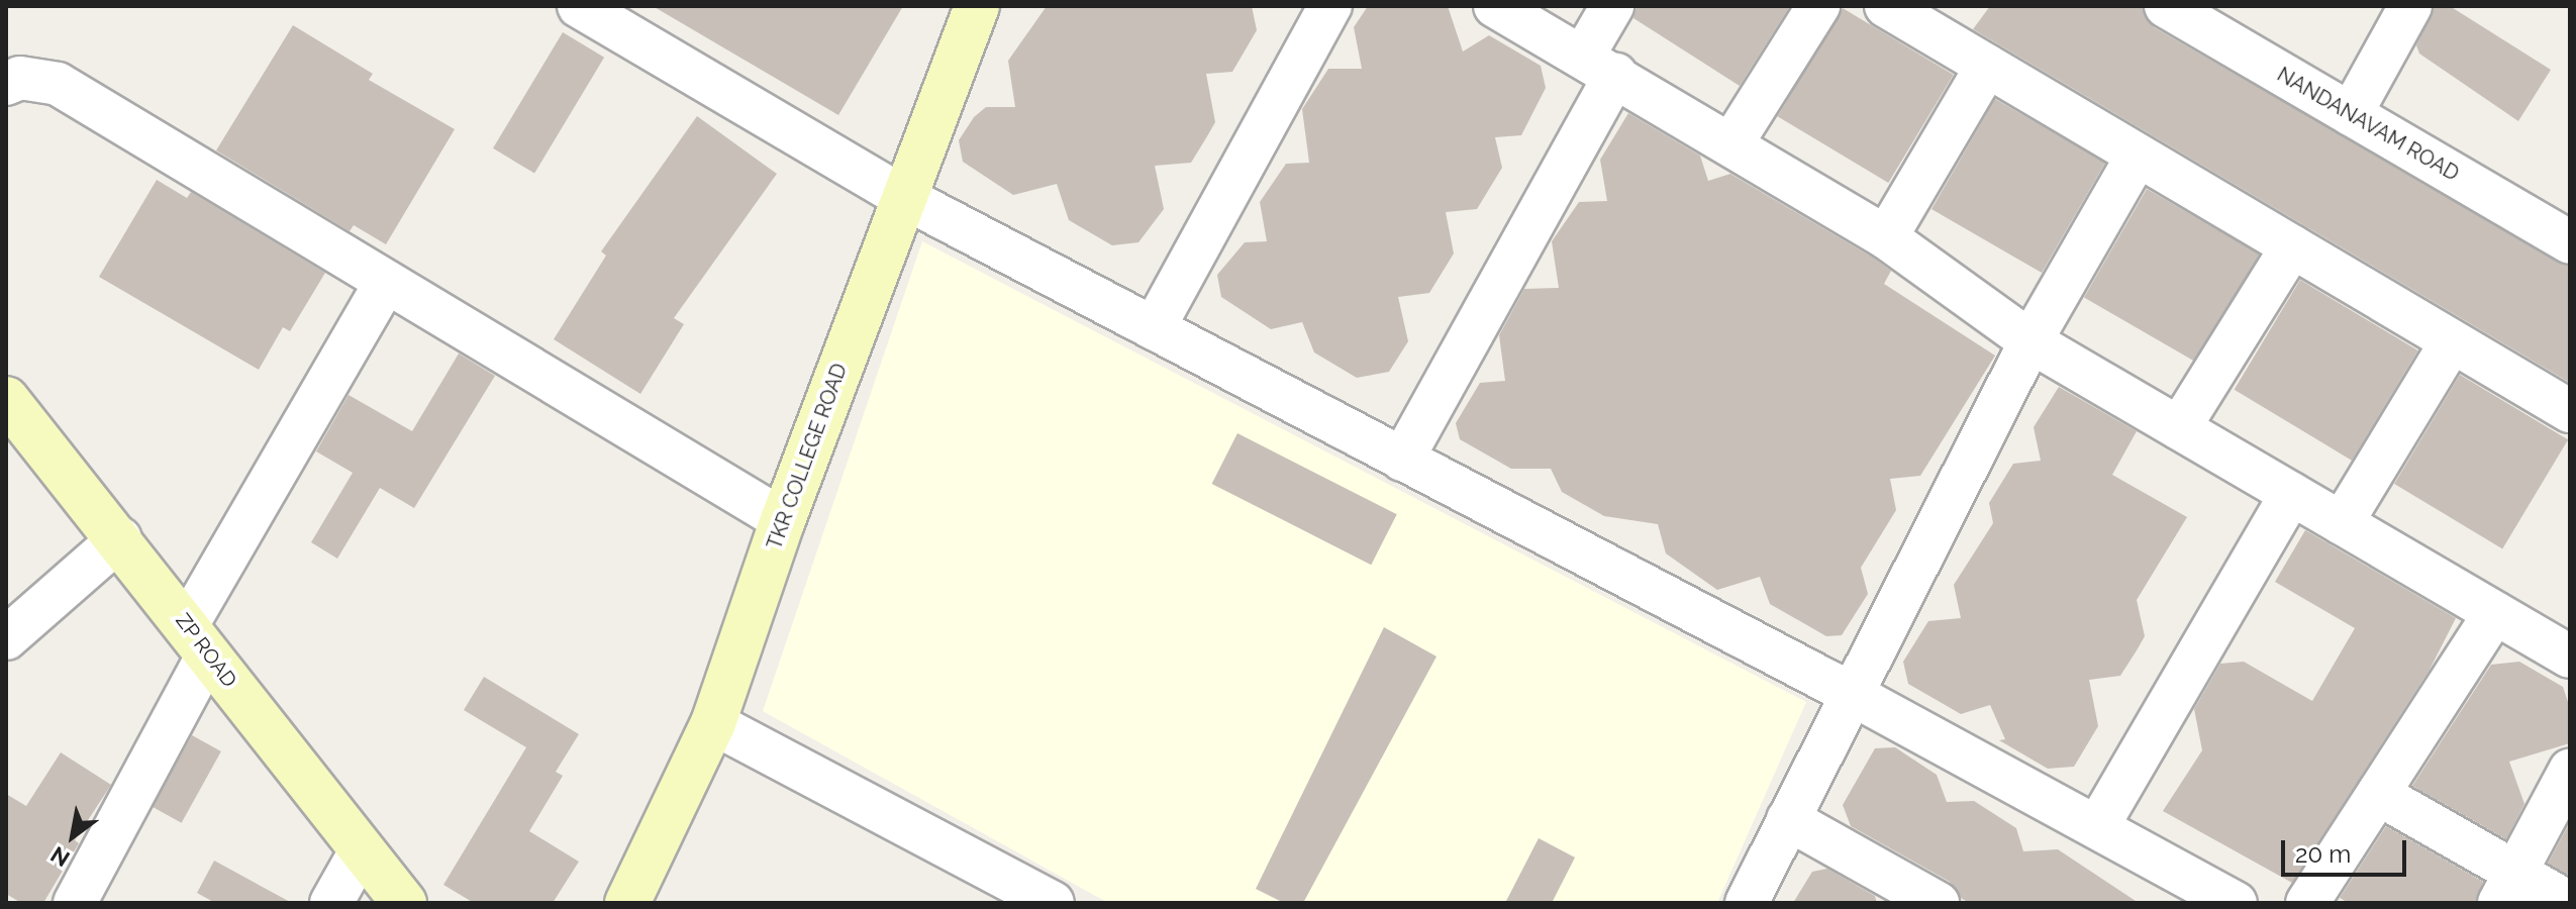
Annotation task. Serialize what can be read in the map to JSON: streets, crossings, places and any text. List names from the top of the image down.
{
  "streets": {
    "street": ["NANDANAVAM ROAD", "TKR COLLEGE ROAD", "ZP ROAD"]
  },
  "scale_bar": "20 m",
  "north": "bottom left"
}
